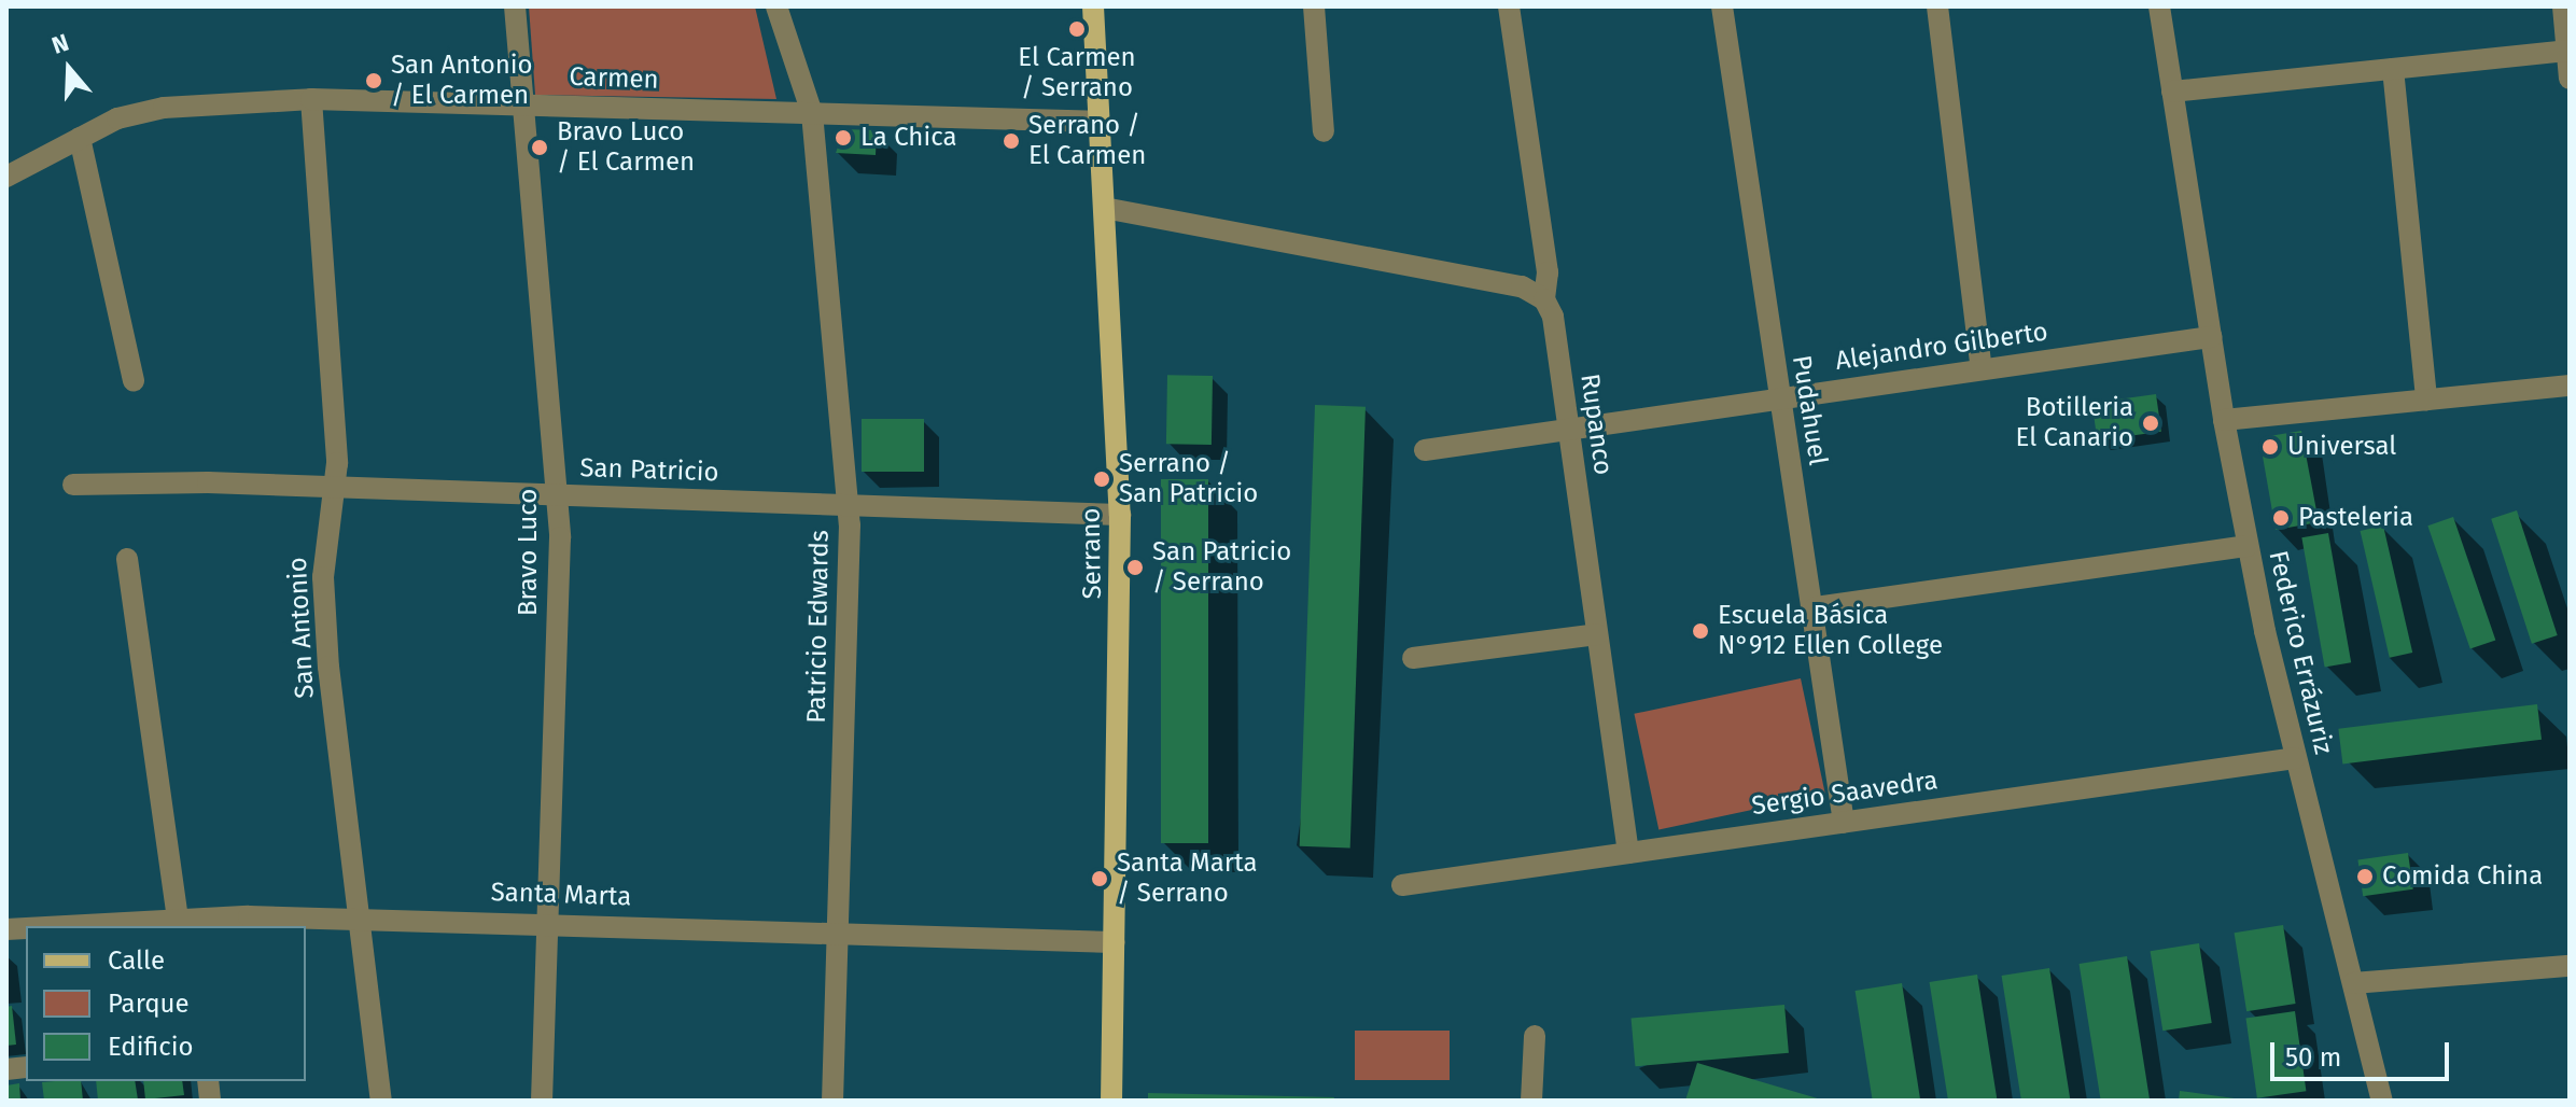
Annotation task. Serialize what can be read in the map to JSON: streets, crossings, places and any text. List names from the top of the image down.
{
  "streets": {
    "main road": ["Serrano"],
    "street": [
      "Carmen",
      "Alejandro Gilberto",
      "Pudahuel",
      "Rupanco",
      "San Patricio",
      "Bravo Luco",
      "Patricio Edwards",
      "San Antonio",
      "Federico Errázuriz",
      "Sergio Saavedra",
      "Santa Marta"
    ]
  },
  "crossings": [
    ["Carmen", "Bravo Luco"],
    ["Carmen", "Serrano"],
    ["Carmen", "Patricio Edwards"],
    ["Carmen", "San Antonio"],
    ["Alejandro Gilberto", "Pudahuel"],
    ["Alejandro Gilberto", "Rupanco"],
    ["Alejandro Gilberto", "Federico Errázuriz"],
    ["Pudahuel", "Sergio Saavedra"],
    ["Rupanco", "Sergio Saavedra"],
    ["San Patricio", "Bravo Luco"],
    ["San Patricio", "Serrano"],
    ["San Patricio", "Patricio Edwards"],
    ["San Patricio", "San Antonio"],
    ["Bravo Luco", "Santa Marta"],
    ["Serrano", "Santa Marta"],
    ["Patricio Edwards", "Santa Marta"],
    ["San Antonio", "Santa Marta"],
    ["Federico Errázuriz", "Sergio Saavedra"]
  ],
  "places": [
    "El Carmen / Serrano",
    "San Antonio / El Carmen",
    "La Chica",
    "Serrano / El Carmen",
    "Bravo Luco / El Carmen",
    "Botilleria El Canario",
    "Universal",
    "Serrano / San Patricio",
    "Pasteleria",
    "San Patricio / Serrano",
    "Escuela Básica N°912 Ellen College",
    "Comida China",
    "Santa Marta / Serrano"
  ],
  "legend": ["Calle", "Parque", "Edificio"],
  "scale_bar": "50 m",
  "north": "top"
}
